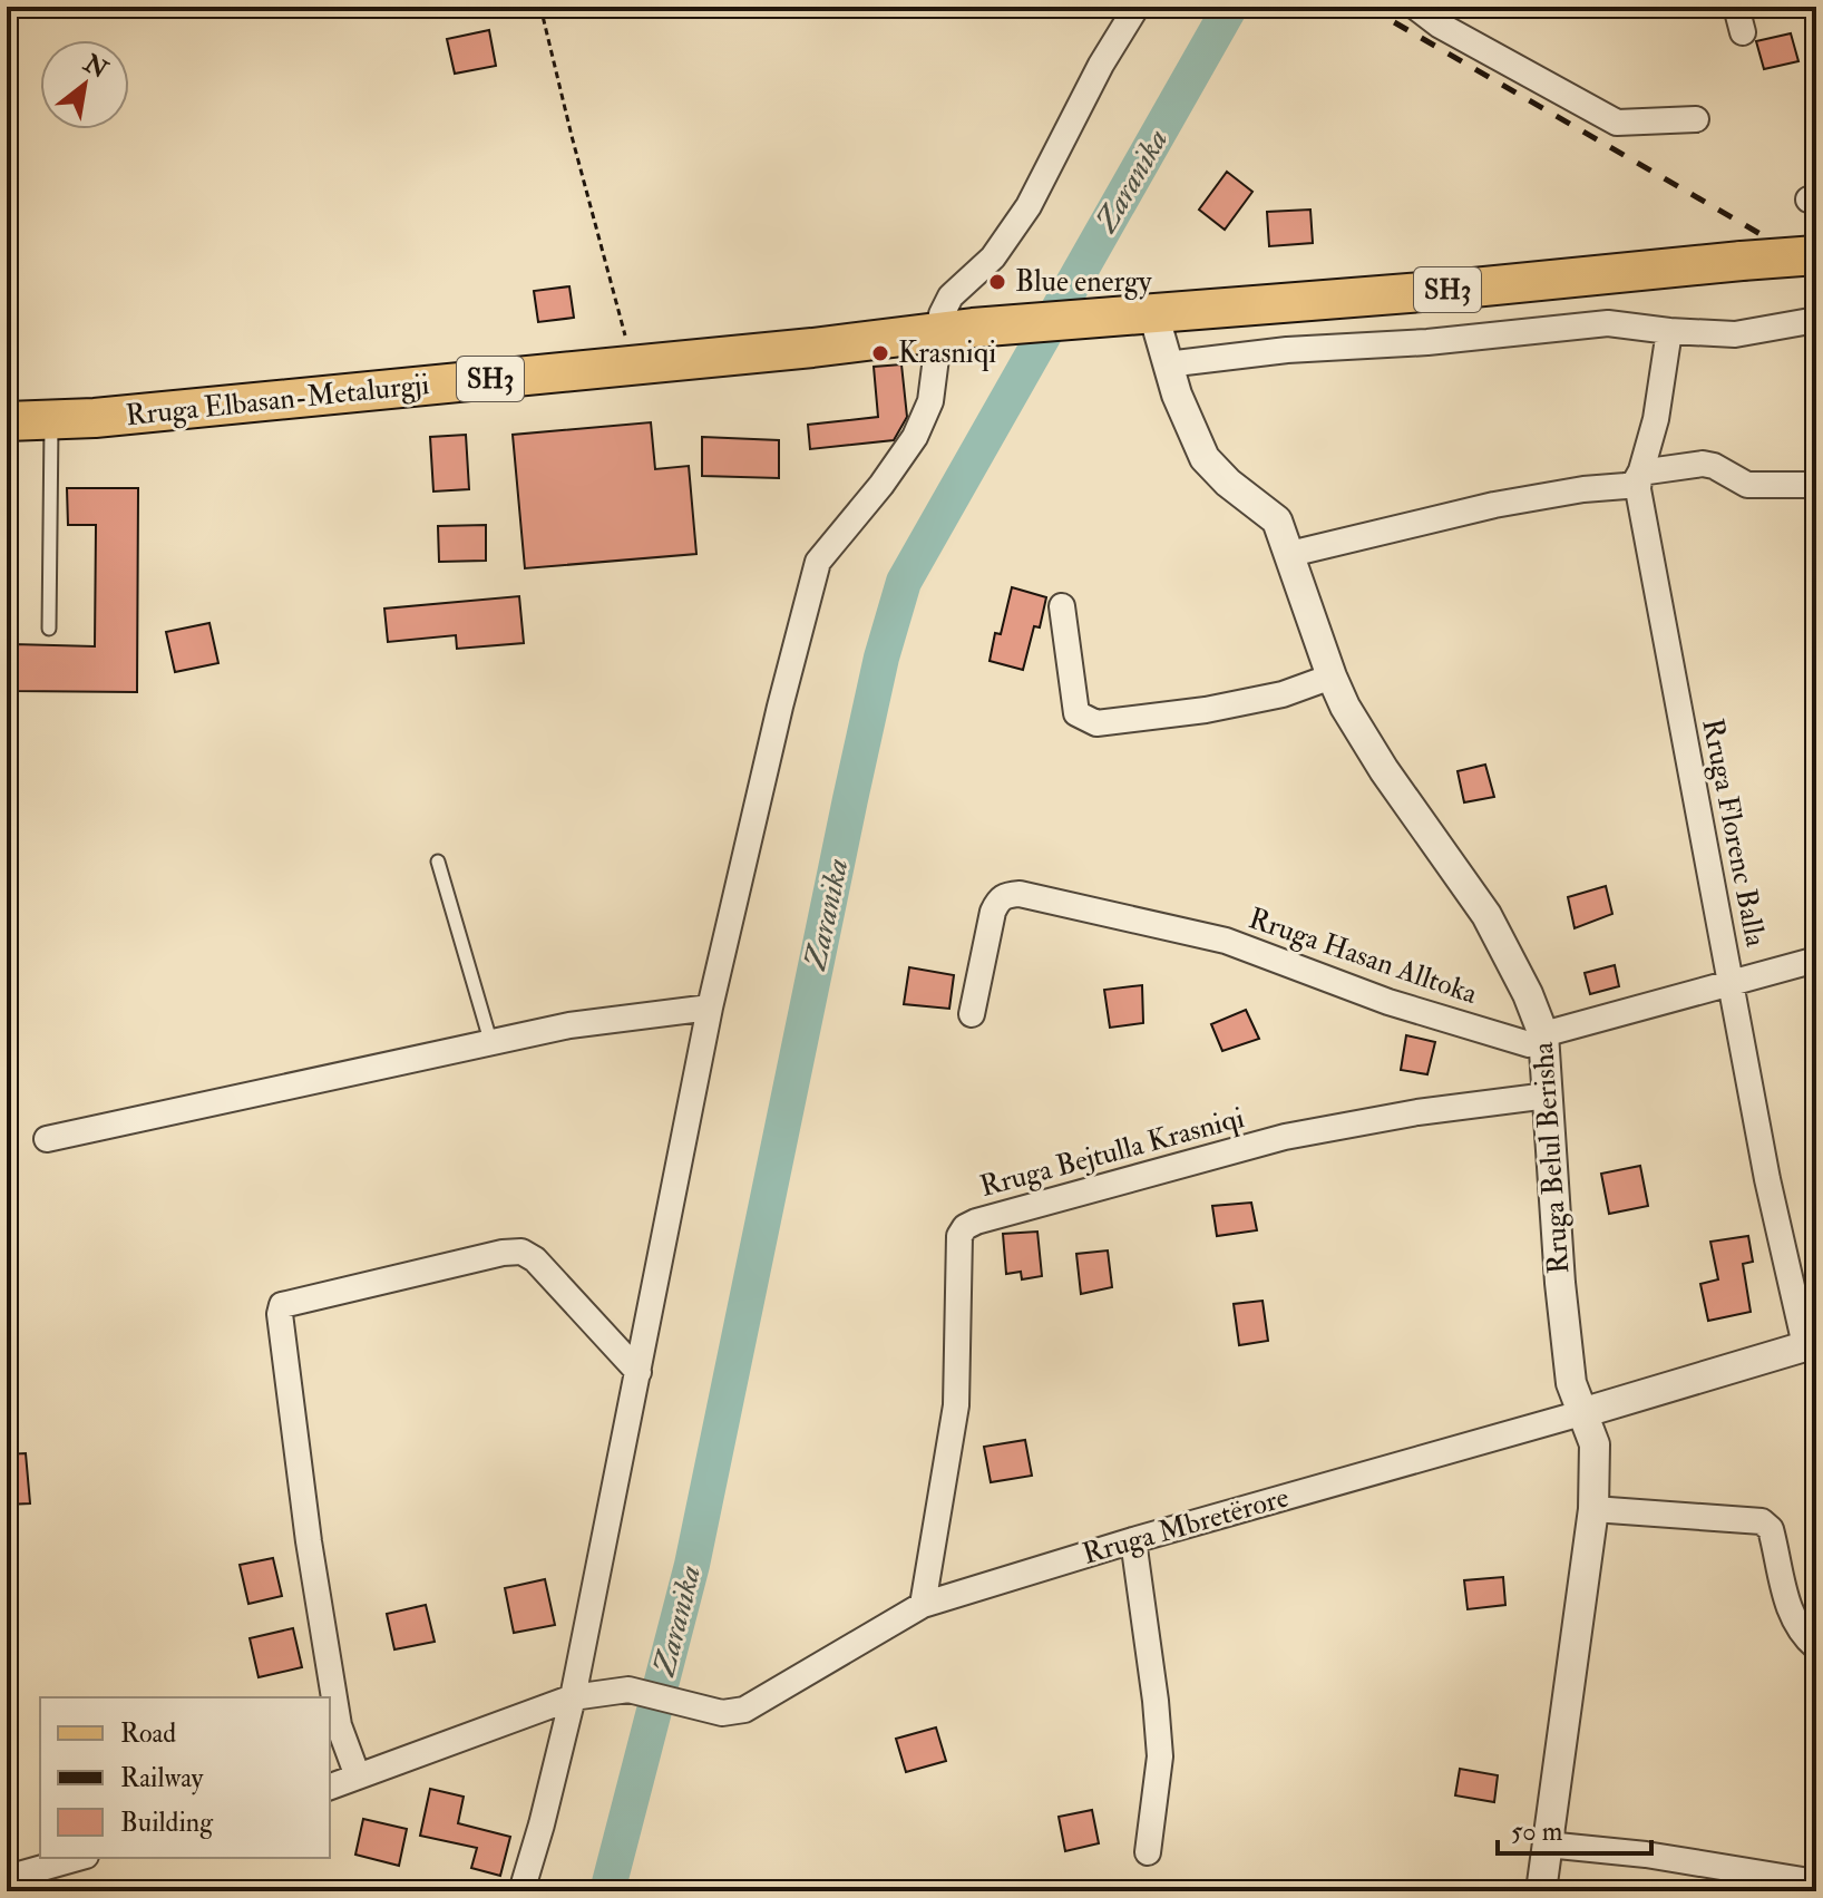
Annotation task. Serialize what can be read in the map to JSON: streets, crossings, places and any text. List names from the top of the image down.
{
  "streets": {
    "main road": ["SH3", "Rruga Elbasan-Metalurgji"],
    "street": [
      "Rruga Florenc Balla",
      "Rruga Hasan Alltoka",
      "Rruga Bejtulla Krasniqi",
      "Rruga Belul Berisha",
      "Rruga Mbretërore"
    ]
  },
  "crossings": [
    ["SH3", "Rruga Elbasan-Metalurgji"],
    ["SH3", "Rruga Belul Berisha"],
    ["Rruga Florenc Balla", "Rruga Hasan Alltoka"],
    ["Rruga Florenc Balla", "Rruga Mbretërore"],
    ["Rruga Hasan Alltoka", "Rruga Belul Berisha"],
    ["Rruga Bejtulla Krasniqi", "Rruga Belul Berisha"],
    ["Rruga Bejtulla Krasniqi", "Rruga Mbretërore"],
    ["Rruga Belul Berisha", "Rruga Mbretërore"]
  ],
  "water": ["Zaranika"],
  "places": ["Blue energy", "Krasniqi"],
  "legend": ["Road", "Railway", "Building"],
  "scale_bar": "50 m",
  "north": "top right"
}
